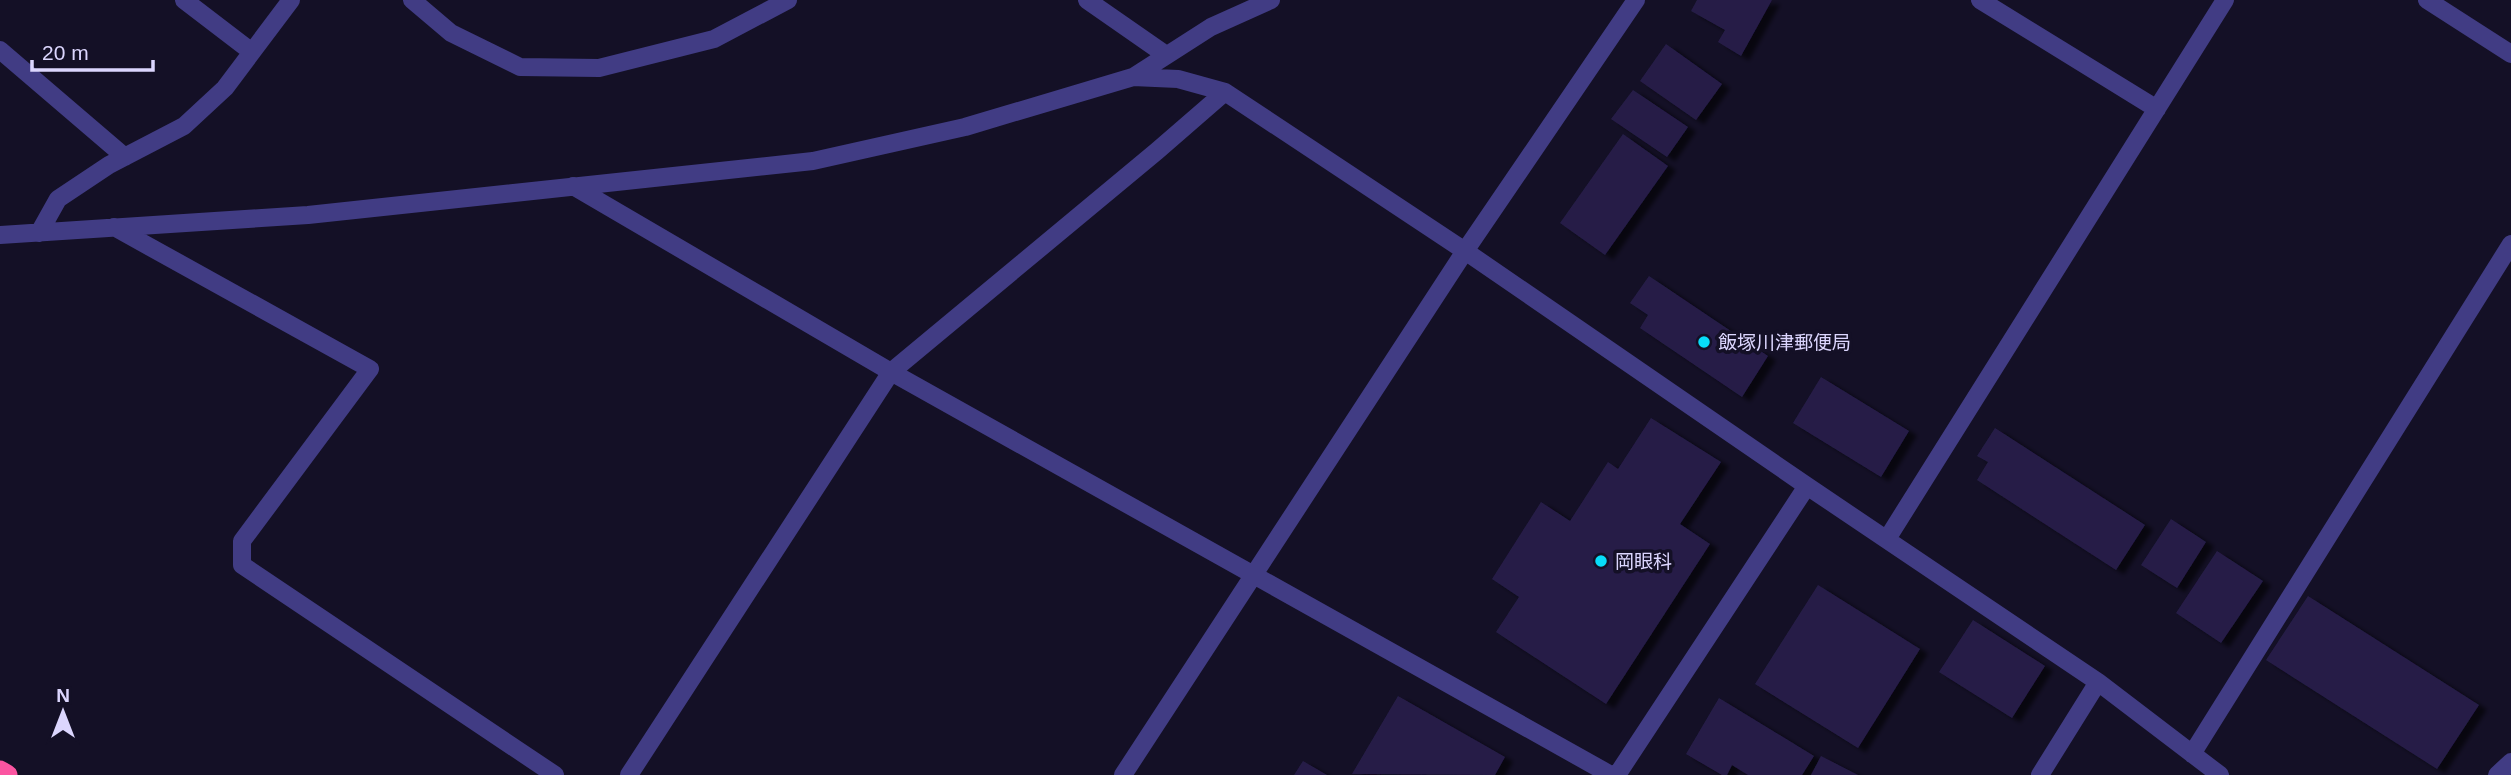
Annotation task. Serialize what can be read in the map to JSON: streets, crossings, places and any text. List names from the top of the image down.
{
  "places": ["飯塚川津郵便局", "岡眼科"],
  "scale_bar": "20 m",
  "north": "top"
}
